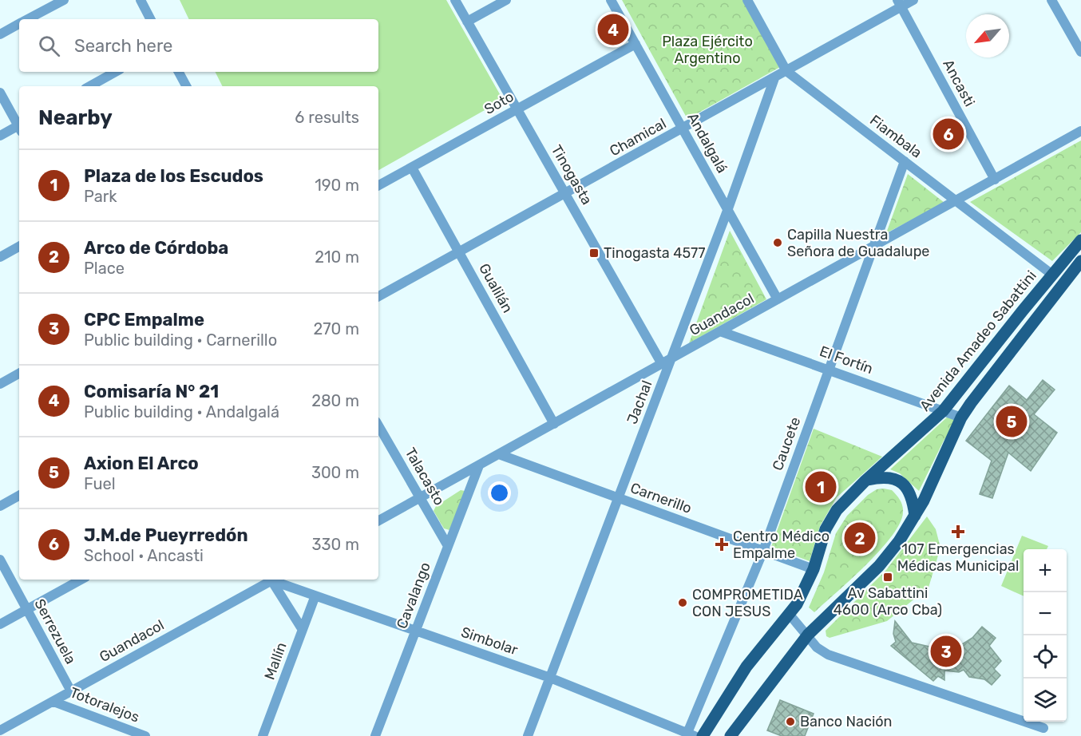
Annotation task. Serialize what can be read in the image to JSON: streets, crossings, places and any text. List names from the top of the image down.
{
  "streets": {
    "main road": ["Avenida Amadeo Sabattini"],
    "street": [
      "Ancasti",
      "Soto",
      "Fiambala",
      "Chamical",
      "Andalgalá",
      "Tinogasta",
      "Gualilán",
      "Guandacol",
      "El Fortín",
      "Jachal",
      "Caucete",
      "Talacasto",
      "Carnerillo",
      "Cavalango",
      "Serrezuela",
      "Simbolar",
      "Mallín",
      "Totoralejos"
    ]
  },
  "crossings": [
    ["Ancasti", "Chamical"],
    ["Ancasti", "Guandacol"],
    ["Soto", "Andalgalá"],
    ["Soto", "Tinogasta"],
    ["Soto", "Gualilán"],
    ["Fiambala", "Chamical"],
    ["Fiambala", "Guandacol"],
    ["Fiambala", "Avenida Amadeo Sabattini"],
    ["Fiambala", "Caucete"],
    ["Chamical", "Andalgalá"],
    ["Chamical", "Tinogasta"],
    ["Chamical", "Gualilán"],
    ["Chamical", "Jachal"],
    ["Andalgalá", "Guandacol"],
    ["Andalgalá", "Jachal"],
    ["Tinogasta", "Guandacol"],
    ["Gualilán", "Guandacol"],
    ["Guandacol", "El Fortín"],
    ["Guandacol", "Jachal"],
    ["Guandacol", "Caucete"],
    ["Guandacol", "Talacasto"],
    ["Guandacol", "Carnerillo"],
    ["Guandacol", "Cavalango"],
    ["Guandacol", "Serrezuela"],
    ["Guandacol", "Totoralejos"],
    ["Avenida Amadeo Sabattini", "El Fortín"],
    ["Avenida Amadeo Sabattini", "Carnerillo"],
    ["El Fortín", "Caucete"],
    ["Jachal", "Carnerillo"],
    ["Jachal", "Simbolar"],
    ["Caucete", "Carnerillo"],
    ["Caucete", "Simbolar"],
    ["Talacasto", "Cavalango"],
    ["Cavalango", "Simbolar"],
    ["Simbolar", "Mallín"]
  ],
  "parks": ["Plaza Ejército Argentino"],
  "places": {
    "other": ["Capilla Nuestra Señora de Guadalupe", "COMPROMETIDA CON JESUS", "Banco Nación"],
    "transit": ["Tinogasta 4577", "Av Sabattini 4600 (Arco Cba)"],
    "health": ["107 Emergencias Médicas Municipal", "Centro Médico Empalme"]
  },
  "north": "bottom left",
  "page": {
    "pins": [
      "4",
      "6",
      "5",
      "1",
      "2",
      "3"
    ],
    "search": "Search here",
    "heading": ["Nearby", "6 results"],
    "list": [
      {
        "mark": "1",
        "name": "Plaza de los Escudos",
        "note": "Park",
        "value": "190 m"
      },
      {
        "mark": "2",
        "name": "Arco de Córdoba",
        "note": "Place",
        "value": "210 m"
      },
      {
        "mark": "3",
        "name": "CPC Empalme",
        "note": "Public building · Carnerillo",
        "value": "270 m"
      },
      {
        "mark": "4",
        "name": "Comisaría N° 21",
        "note": "Public building · Andalgalá",
        "value": "280 m"
      },
      {
        "mark": "5",
        "name": "Axion El Arco",
        "note": "Fuel",
        "value": "300 m"
      },
      {
        "mark": "6",
        "name": "J.M.de Pueyrredón",
        "note": "School · Ancasti",
        "value": "330 m"
      }
    ],
    "map_buttons": ["+", "−"]
  }
}
